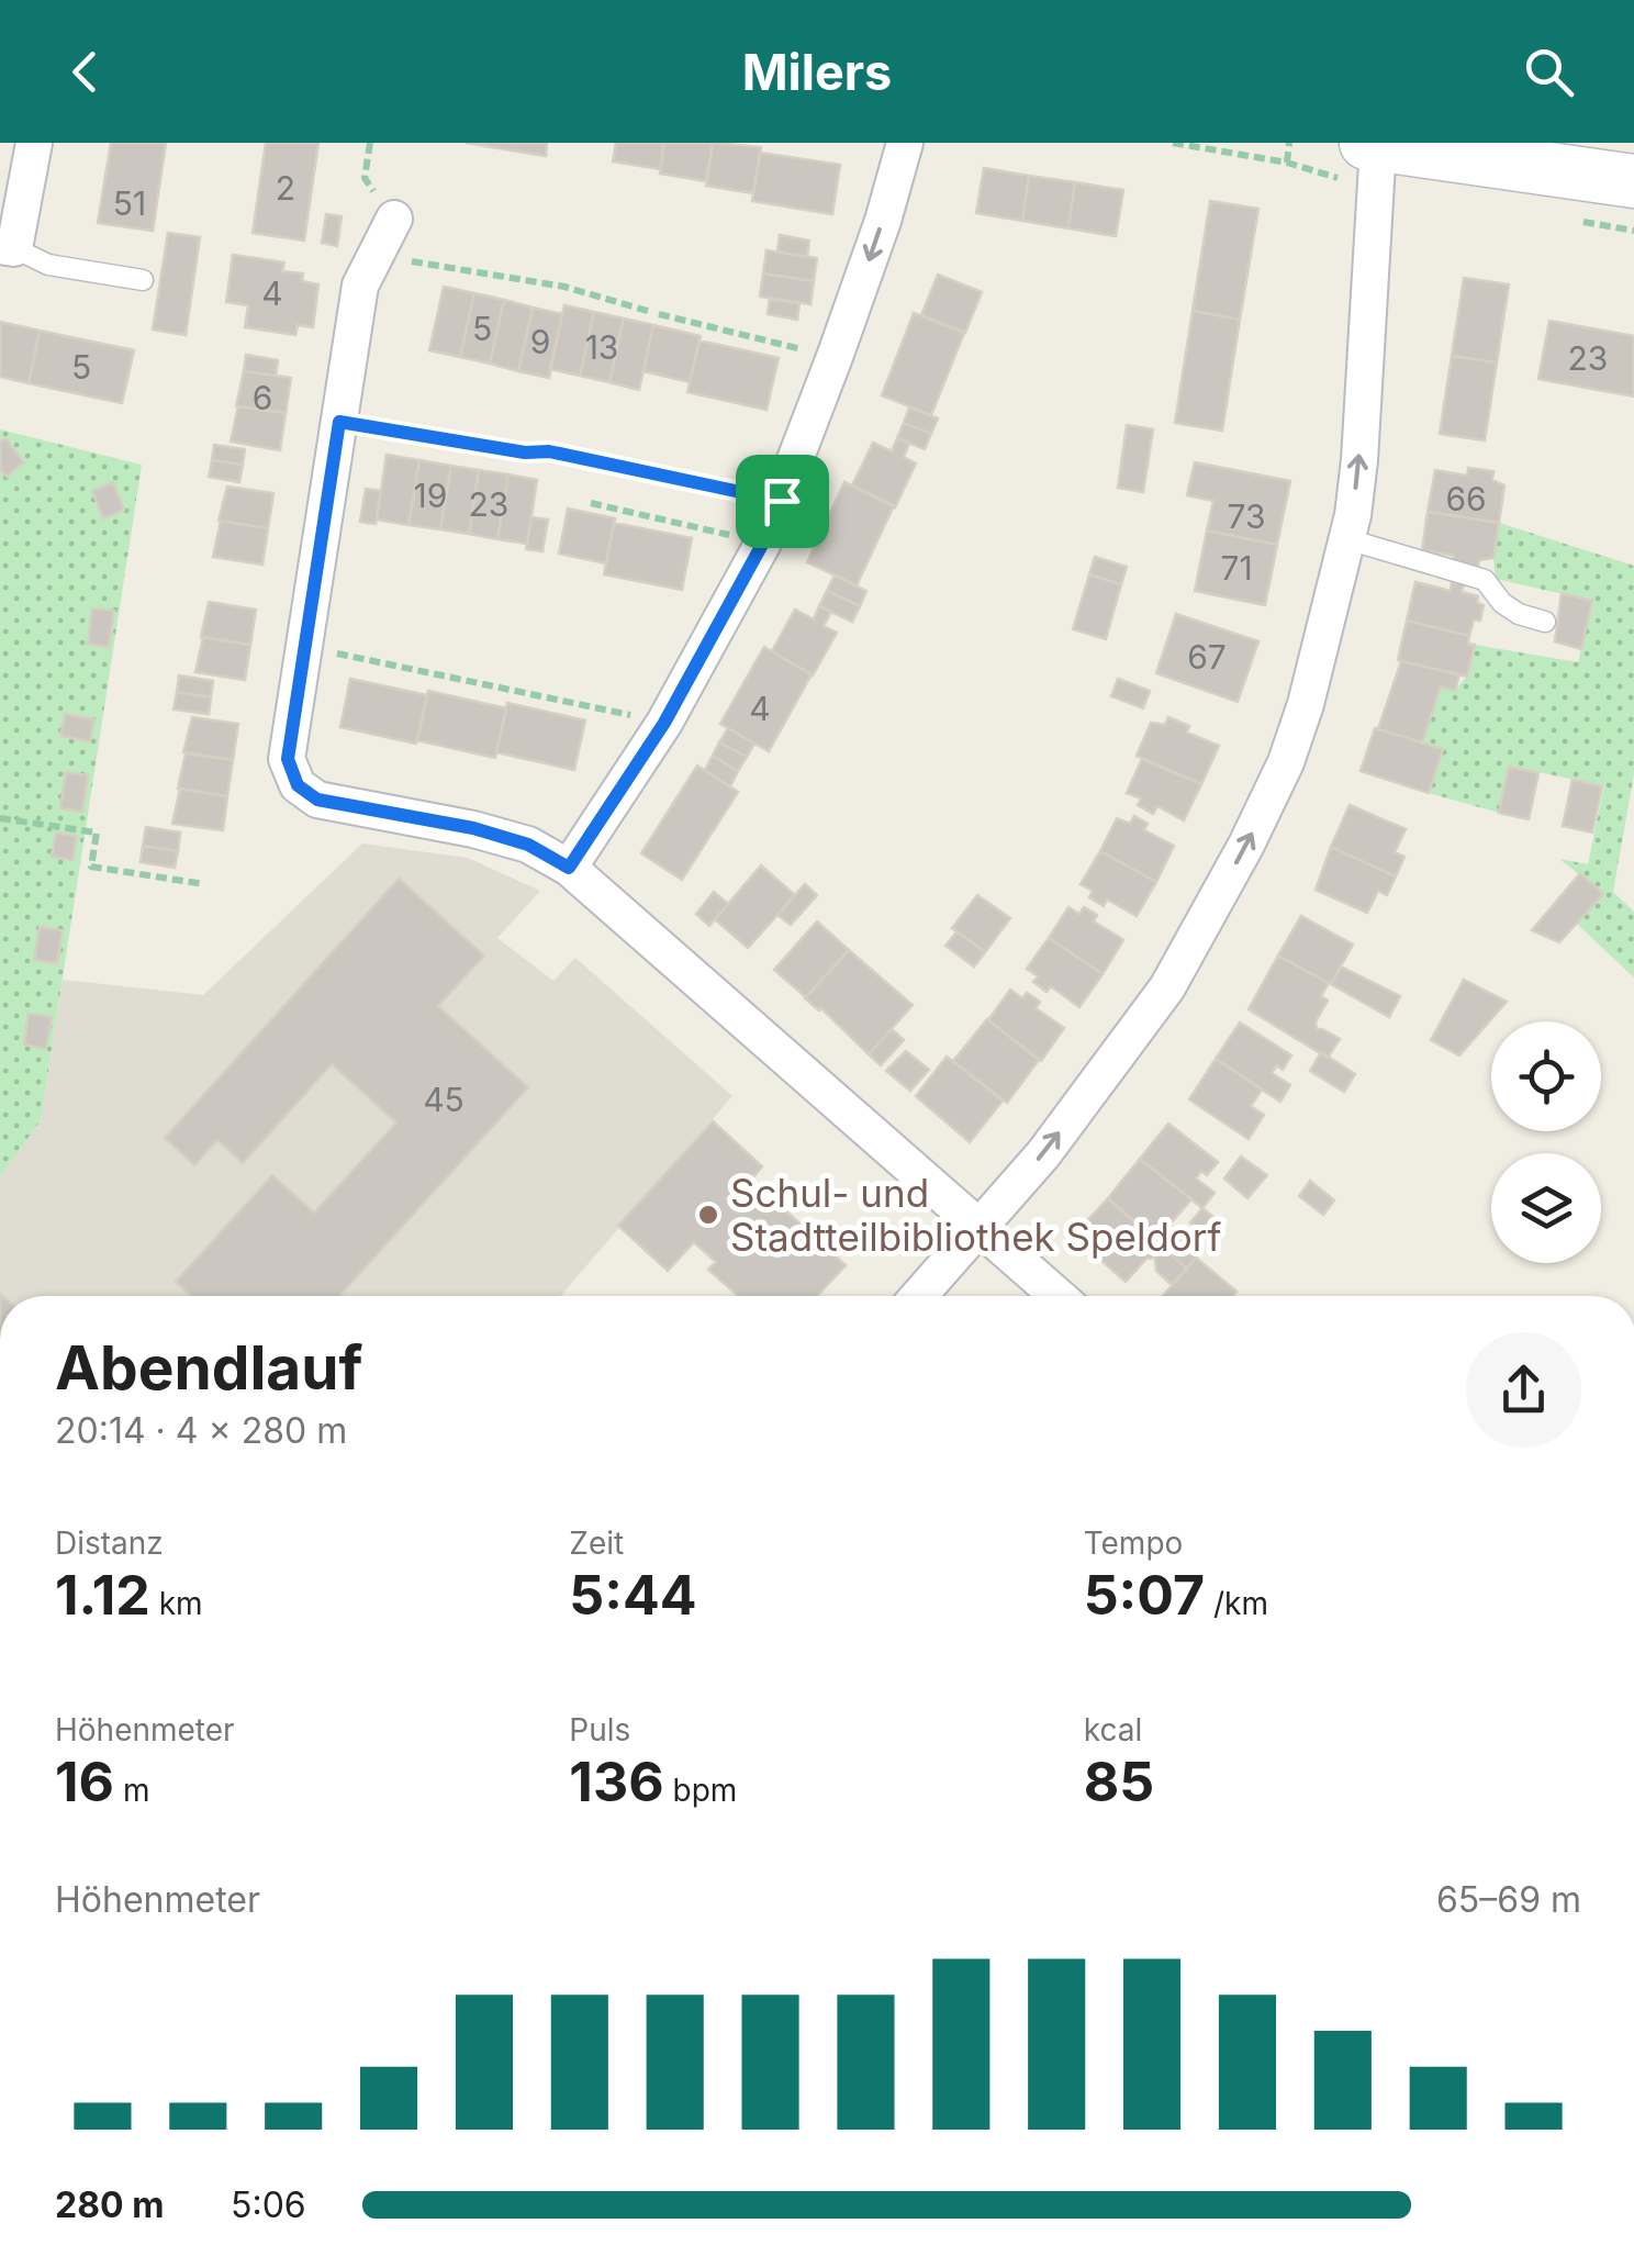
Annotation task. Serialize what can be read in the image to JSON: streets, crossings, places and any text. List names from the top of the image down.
{
  "places": ["Schul- und Stadtteilbibliothek Speldorf"],
  "house_numbers": [
    "2",
    "51",
    "4",
    "5",
    "9",
    "13",
    "23",
    "5",
    "6",
    "19",
    "66",
    "23",
    "73",
    "71",
    "67",
    "4",
    "45"
  ],
  "page": {
    "header": "Milers",
    "heading": ["Abendlauf", "20:14 · 4 × 280 m"],
    "stats": [
      ["Distanz", "1.12 km"],
      ["Zeit", "5:44"],
      ["Tempo", "5:07 /km"],
      ["Höhenmeter", "16 m"],
      ["Puls", "136 bpm"],
      ["kcal", "85"]
    ],
    "chart": ["Höhenmeter", "65–69 m"],
    "list": [
      {
        "name": "280 m",
        "note": "5:06"
      }
    ]
  }
}
